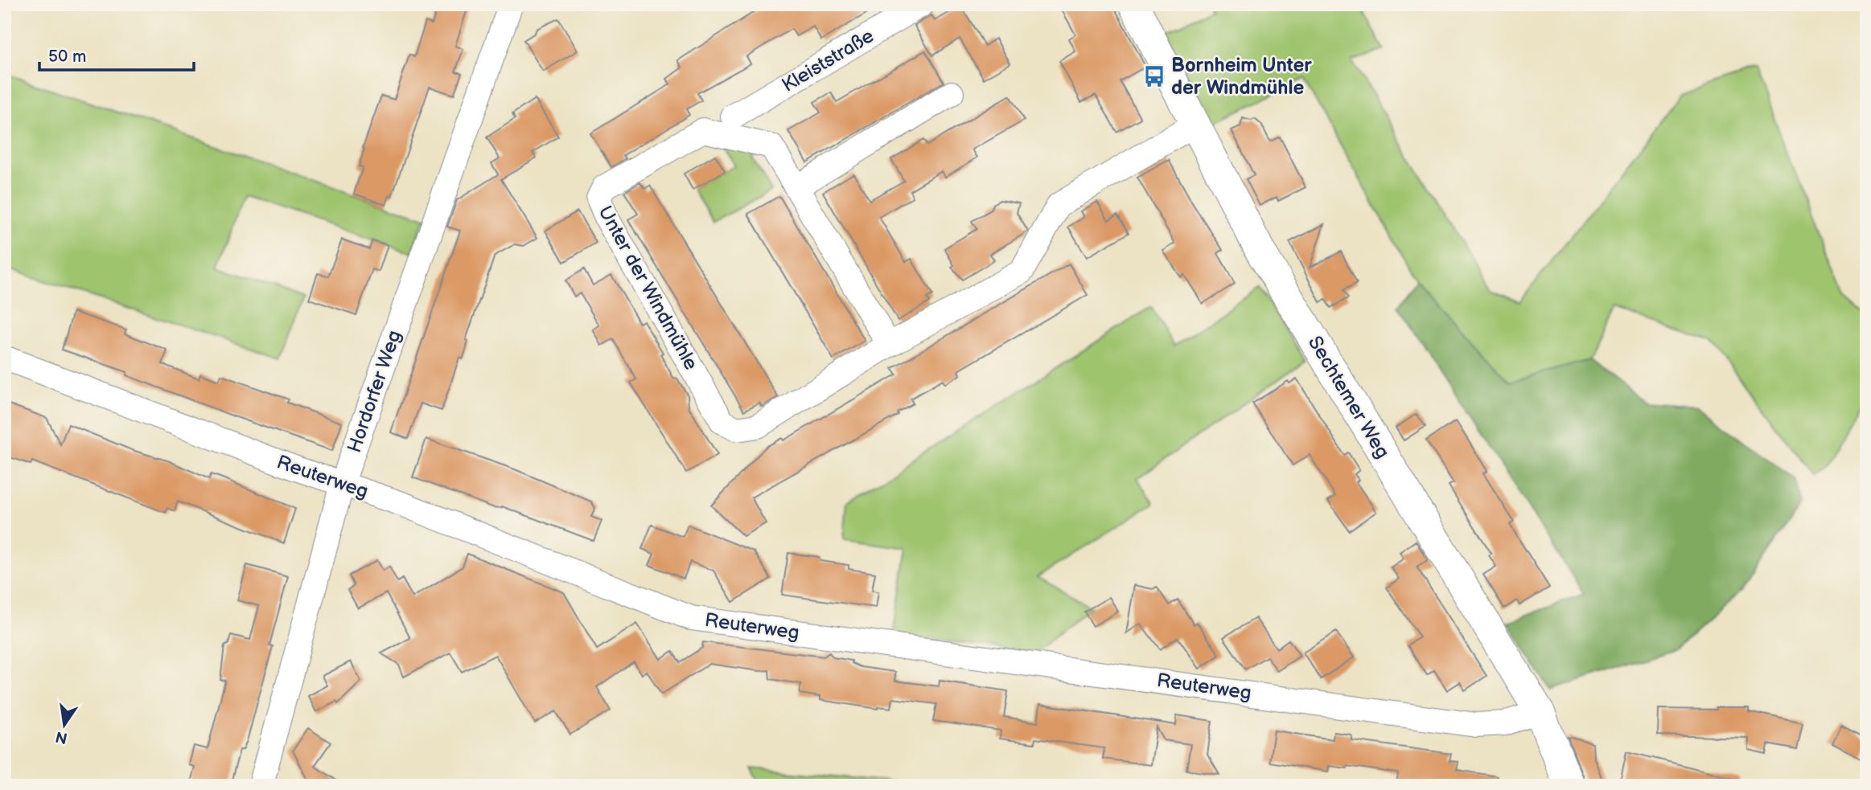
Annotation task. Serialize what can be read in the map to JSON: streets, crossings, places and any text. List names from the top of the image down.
{
  "streets": {
    "street": [
      "Kleiststraße",
      "Unter der Windmühle",
      "Hordorfer Weg",
      "Sechtemer Weg",
      "Reuterweg"
    ]
  },
  "crossings": [
    ["Unter der Windmühle", "Sechtemer Weg"],
    ["Hordorfer Weg", "Reuterweg"],
    ["Sechtemer Weg", "Reuterweg"]
  ],
  "places": {
    "bus stop": ["Bornheim Unter der Windmühle"]
  },
  "scale_bar": "50 m",
  "north": "bottom"
}
